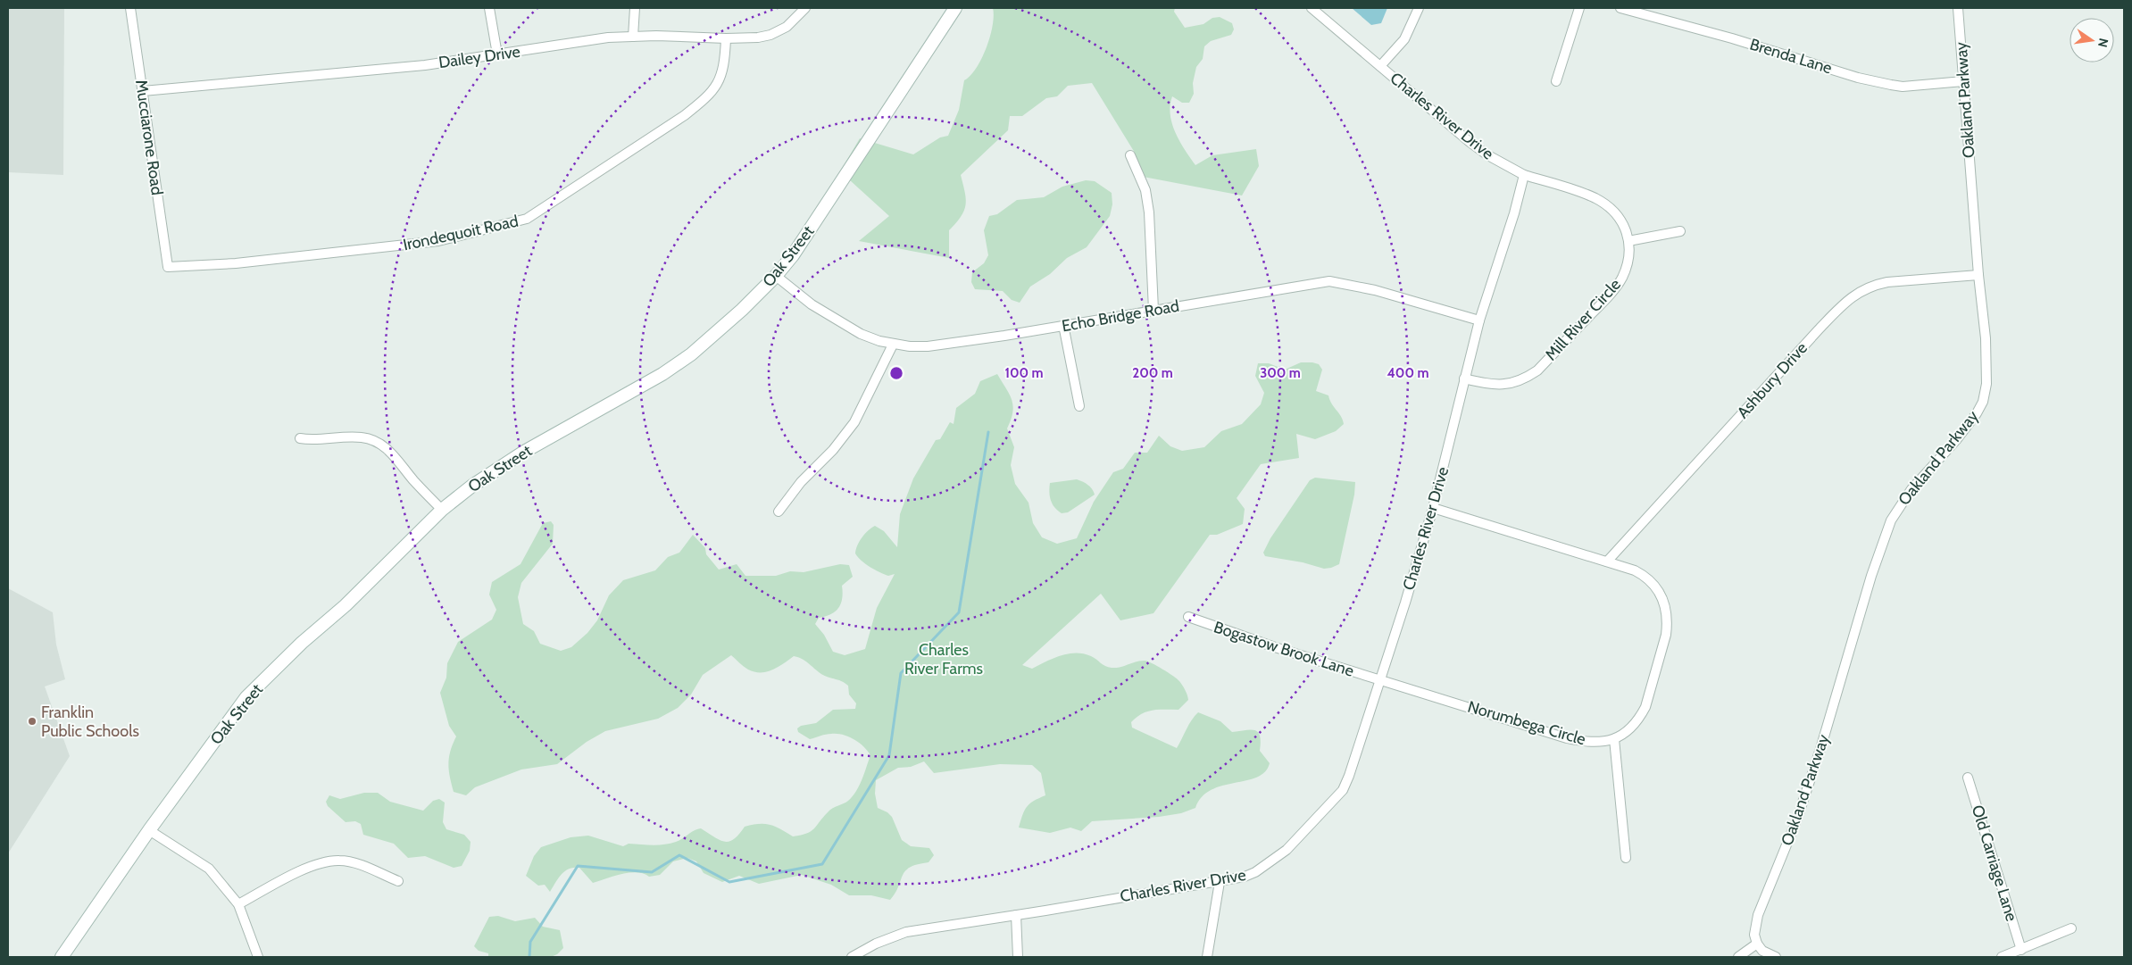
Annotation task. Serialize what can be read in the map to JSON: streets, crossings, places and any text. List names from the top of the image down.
{
  "streets": {
    "main road": ["Oak Street"],
    "street": [
      "Brenda Lane",
      "Dailey Drive",
      "Oakland Parkway",
      "Charles River Drive",
      "Mucciarone Road",
      "Irondequoit Road",
      "Echo Bridge Road",
      "Mill River Circle",
      "Ashbury Drive",
      "Bogastow Brook Lane",
      "Norumbega Circle",
      "Old Carriage Lane"
    ]
  },
  "crossings": [
    ["Brenda Lane", "Oakland Parkway"],
    ["Dailey Drive", "Mucciarone Road"],
    ["Dailey Drive", "Irondequoit Road"],
    ["Oakland Parkway", "Ashbury Drive"],
    ["Charles River Drive", "Echo Bridge Road"],
    ["Charles River Drive", "Mill River Circle"],
    ["Charles River Drive", "Bogastow Brook Lane"],
    ["Charles River Drive", "Norumbega Circle"],
    ["Mucciarone Road", "Irondequoit Road"],
    ["Oak Street", "Echo Bridge Road"],
    ["Bogastow Brook Lane", "Norumbega Circle"]
  ],
  "parks": ["Charles River Farms"],
  "places": ["Franklin Public Schools"],
  "north": "right",
  "rings": [
    "100 m",
    "200 m",
    "300 m",
    "400 m"
  ]
}
